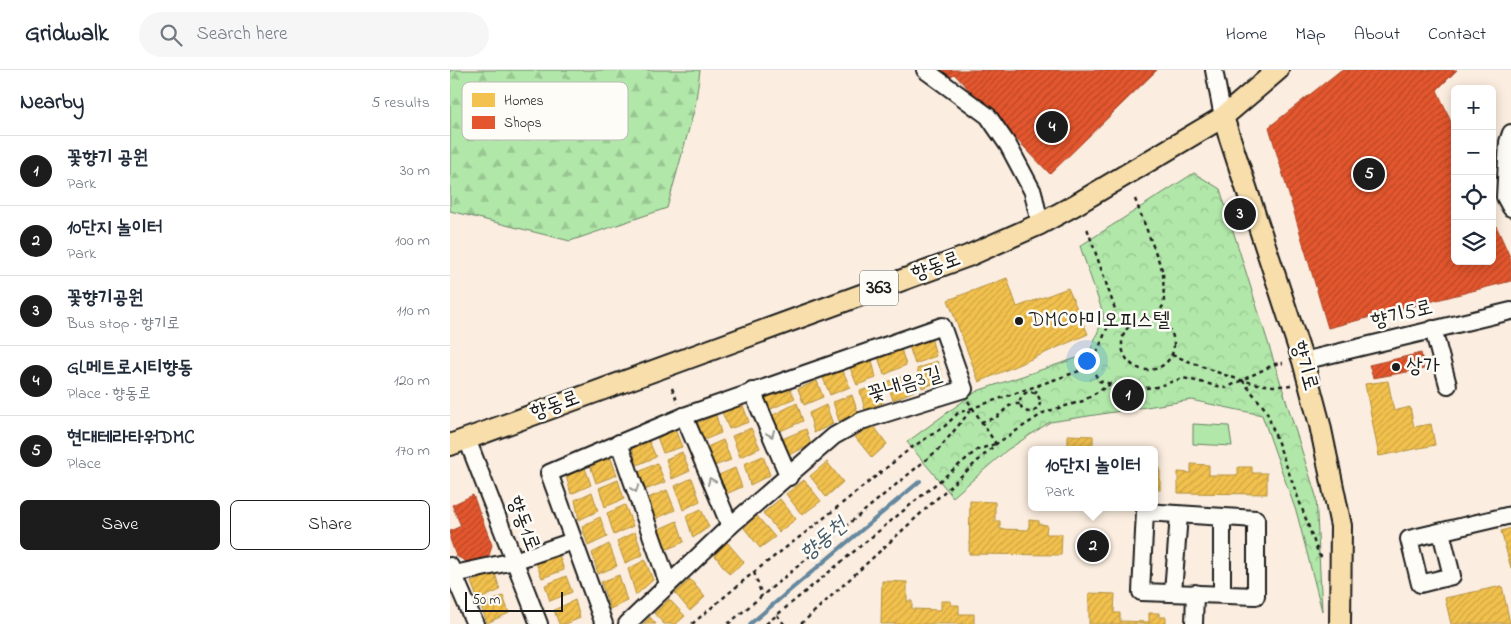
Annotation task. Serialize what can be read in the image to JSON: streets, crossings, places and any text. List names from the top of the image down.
{
  "streets": {
    "main road": ["향동로", "363", "향기로"],
    "street": ["향기5로", "꽃내음3길", "향동1로"]
  },
  "crossings": [
    ["향동로", "향기로"],
    ["향동로", "향동1로"],
    ["향기5로", "향기로"]
  ],
  "water": ["향동천"],
  "places": ["DMC아미오피스텔", "상가"],
  "legend": ["Homes", "Shops"],
  "scale_bar": "50 m",
  "page": {
    "header": "Gridwalk",
    "search": "Search here",
    "nav": [
      "Home",
      "Map",
      "About",
      "Contact"
    ],
    "heading": ["Nearby", "5 results"],
    "map_buttons": ["+", "−"],
    "pins": [
      "4",
      "5",
      "3",
      "1",
      "2"
    ],
    "list": [
      {
        "mark": "1",
        "name": "꽃향기 공원",
        "note": "Park",
        "value": "30 m"
      },
      {
        "mark": "2",
        "name": "10단지 놀이터",
        "note": "Park",
        "value": "100 m"
      },
      {
        "mark": "3",
        "name": "꽃향기공원",
        "note": "Bus stop · 향기로",
        "value": "110 m"
      },
      {
        "mark": "4",
        "name": "GL메트로시티향동",
        "note": "Place · 향동로",
        "value": "120 m"
      },
      {
        "mark": "5",
        "name": "현대테라타워DMC",
        "note": "Place",
        "value": "170 m"
      }
    ],
    "popup": ["10단지 놀이터", "Park"],
    "buttons": ["Save", "Share"],
    "scale": "50 m"
  }
}
